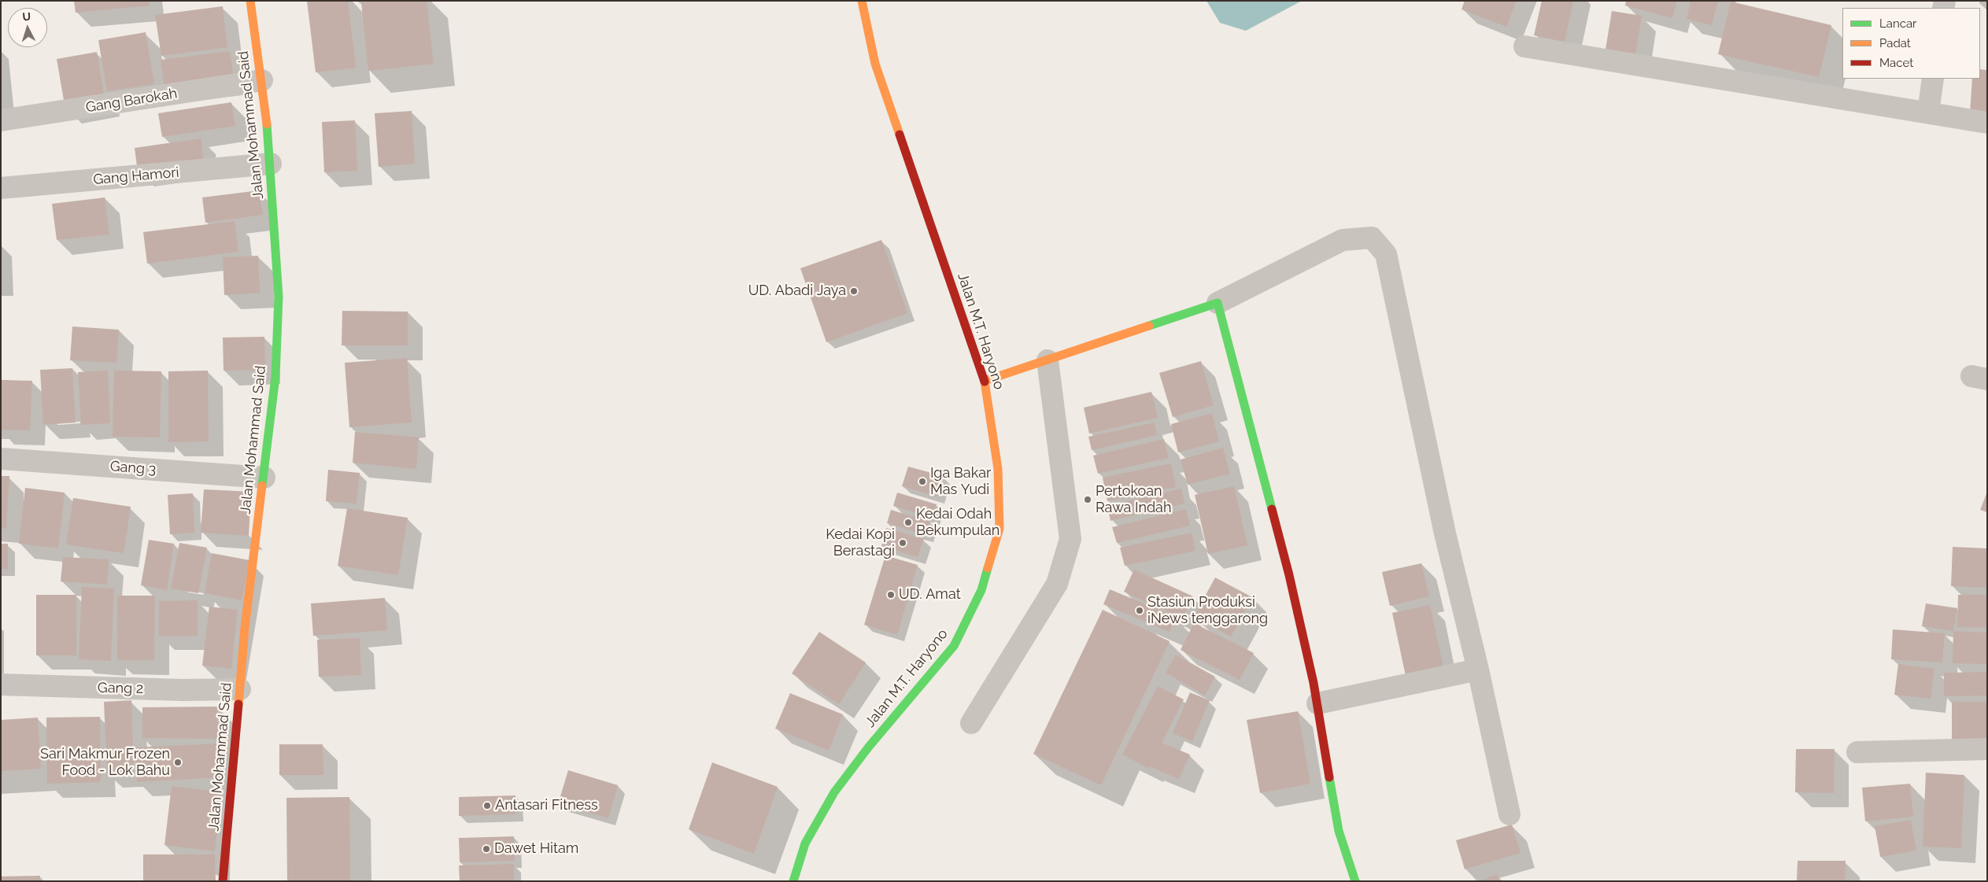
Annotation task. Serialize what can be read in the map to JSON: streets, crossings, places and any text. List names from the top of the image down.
{
  "streets": {
    "street": [
      "Gang Barokah",
      "Jalan Mohammad Said",
      "Gang Hamori",
      "Jalan M.T. Haryono",
      "Gang 3",
      "Gang 2"
    ]
  },
  "crossings": [
    ["Gang Barokah", "Jalan Mohammad Said"],
    ["Jalan Mohammad Said", "Gang Hamori"],
    ["Jalan Mohammad Said", "Gang 3"],
    ["Jalan Mohammad Said", "Gang 2"]
  ],
  "places": [
    "UD. Abadi Jaya",
    "Iga Bakar Mas Yudi",
    "Pertokoan Rawa Indah",
    "Kedai Odah Bekumpulan",
    "Kedai Kopi Berastagi",
    "UD. Amat",
    "Stasiun Produksi iNews tenggarong",
    "Sari Makmur Frozen Food - Lok Bahu",
    "Antasari Fitness",
    "Dawet Hitam"
  ],
  "legend": ["Lancar", "Padat", "Macet"],
  "north": "top"
}
